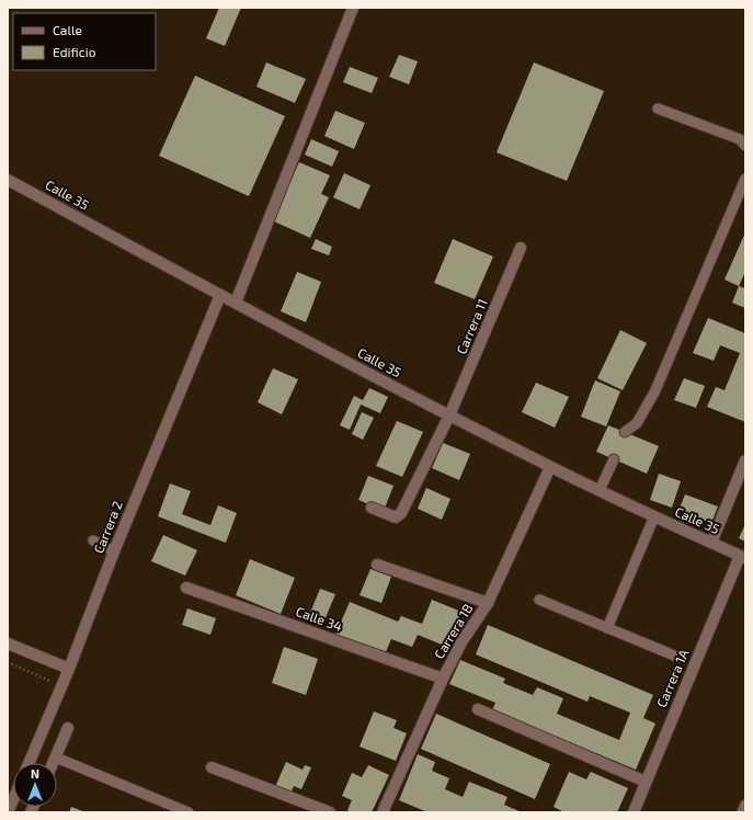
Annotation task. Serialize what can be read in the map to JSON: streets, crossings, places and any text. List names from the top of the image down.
{
  "streets": {
    "street": [
      "Calle 35",
      "Carrera 11",
      "Carrera 2",
      "Calle 34",
      "Carrera 1B",
      "Carrera 1A"
    ]
  },
  "crossings": [
    ["Calle 35", "Carrera 11"],
    ["Calle 35", "Carrera 2"],
    ["Calle 35", "Carrera 1B"],
    ["Calle 35", "Carrera 1A"],
    ["Calle 34", "Carrera 1B"]
  ],
  "legend": ["Calle", "Edificio"],
  "north": "top"
}
